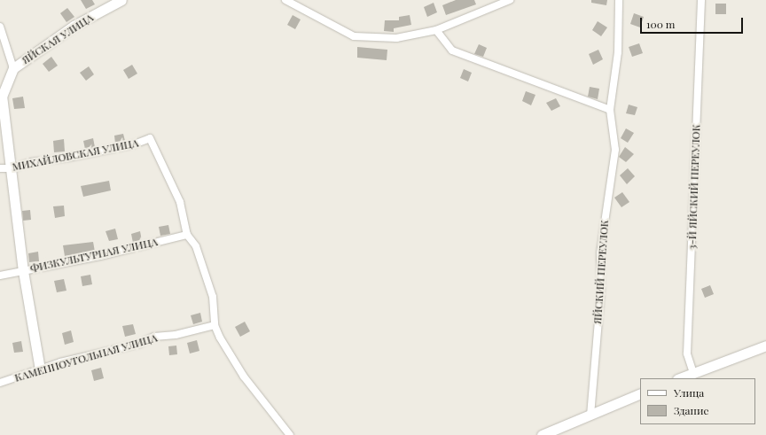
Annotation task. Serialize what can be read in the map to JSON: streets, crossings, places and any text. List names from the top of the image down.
{
  "streets": {
    "street": [
      "ЯЙСКАЯ УЛИЦА",
      "МИХАЙЛОВСКАЯ УЛИЦА",
      "3-Й ЯЙСКИЙ ПЕРЕУЛОК",
      "ФИЗКУЛЬТУРНАЯ УЛИЦА",
      "ЯЙСКИЙ ПЕРЕУЛОК",
      "КАМЕННОУГОЛЬНАЯ УЛИЦА"
    ]
  },
  "crossings": [
    ["МИХАЙЛОВСКАЯ УЛИЦА", "ФИЗКУЛЬТУРНАЯ УЛИЦА"]
  ],
  "legend": ["Улица", "Здание"],
  "scale_bar": "100 m"
}
